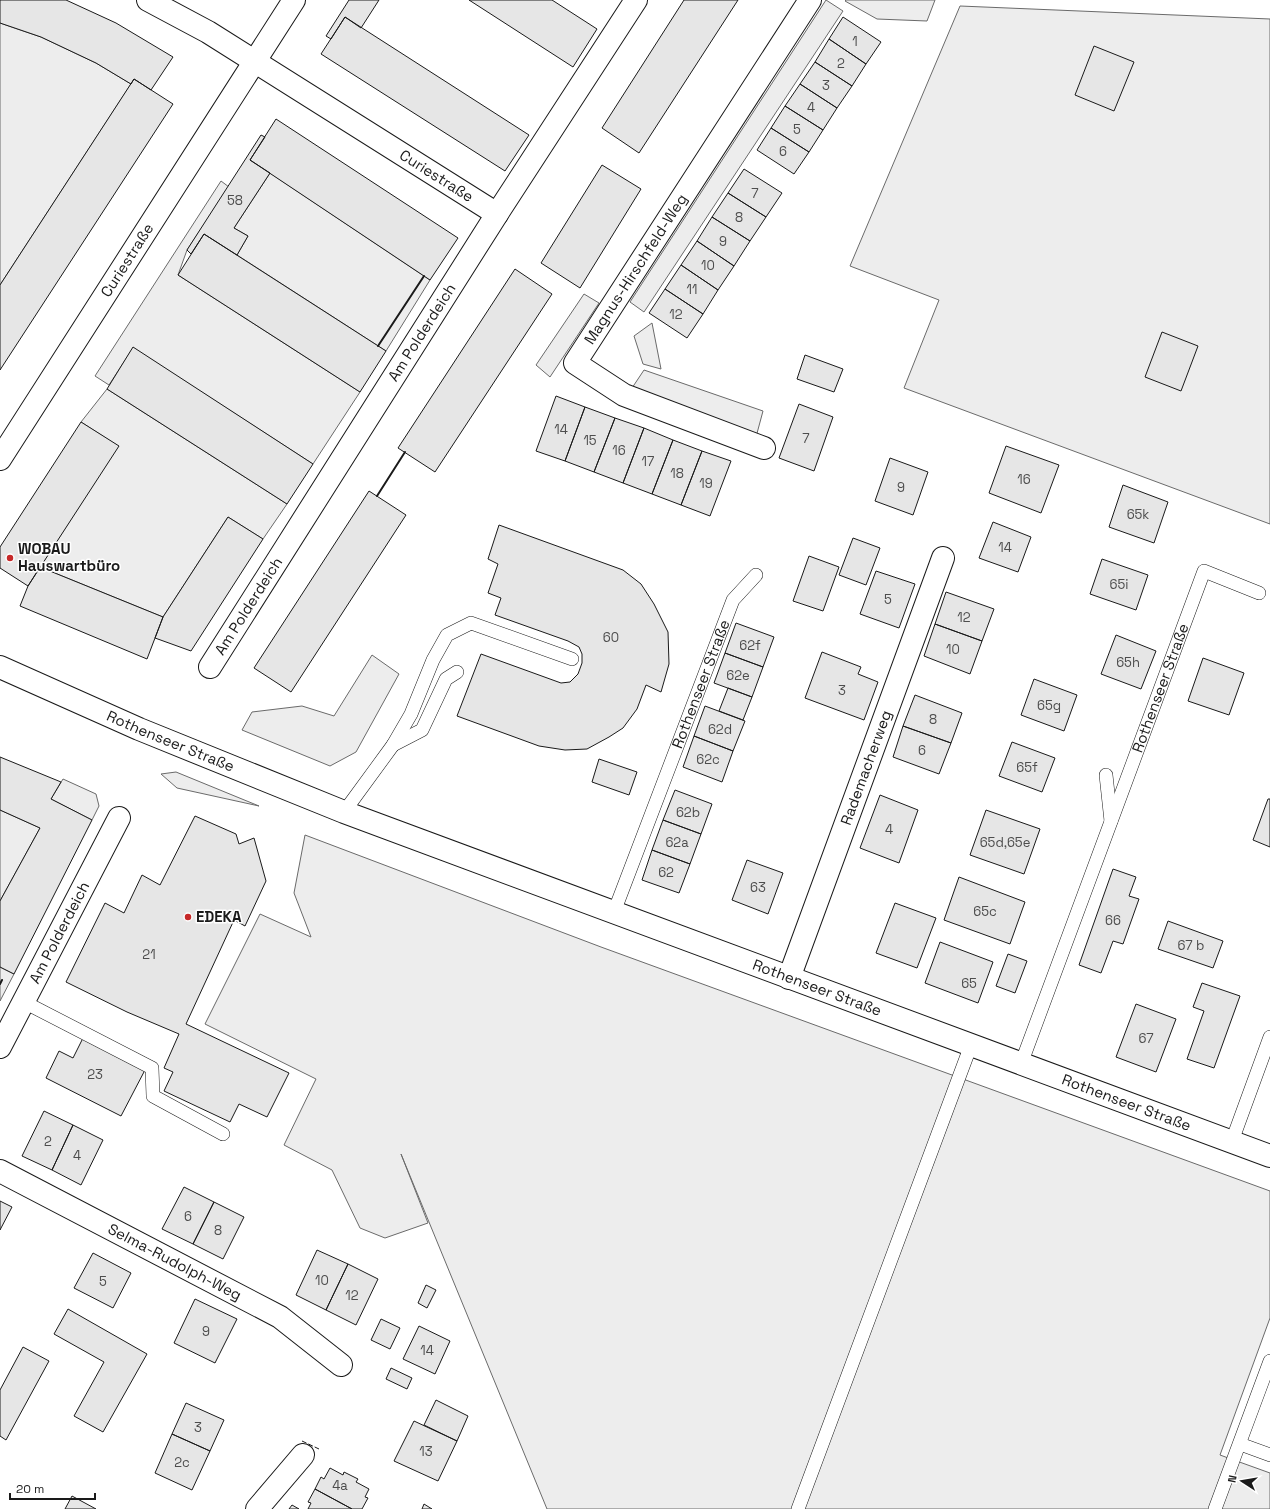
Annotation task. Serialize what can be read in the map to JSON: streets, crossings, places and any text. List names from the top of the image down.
{
  "streets": {
    "street": [
      "Curiestraße",
      "Magnus-Hirschfeld-Weg",
      "Am Polderdeich",
      "Rothenseer Straße",
      "Rademacherweg",
      "Selma-Rudolph-Weg"
    ]
  },
  "crossings": [
    ["Curiestraße", "Am Polderdeich"],
    ["Rothenseer Straße", "Rademacherweg"]
  ],
  "places": ["WOBAU Hauswartbüro", "EDEKA"],
  "house_numbers": [
    "1",
    "2",
    "3",
    "4",
    "5",
    "6",
    "7",
    "58",
    "8",
    "9",
    "10",
    "11",
    "12",
    "14",
    "7",
    "15",
    "16",
    "17",
    "18",
    "16",
    "19",
    "9",
    "65k",
    "14",
    "65i",
    "5",
    "12",
    "60",
    "62f",
    "10",
    "65h",
    "62e",
    "3",
    "65g",
    "8",
    "62d",
    "6",
    "62c",
    "65f",
    "62b",
    "4",
    "62a",
    "65d,65e",
    "62",
    "63",
    "65c",
    "66",
    "67 b",
    "21",
    "65",
    "67",
    "23",
    "2",
    "4",
    "6",
    "8",
    "10",
    "5",
    "12",
    "9",
    "14",
    "3",
    "13",
    "2c",
    "4a"
  ],
  "scale_bar": "20 m",
  "north": "left"
}
